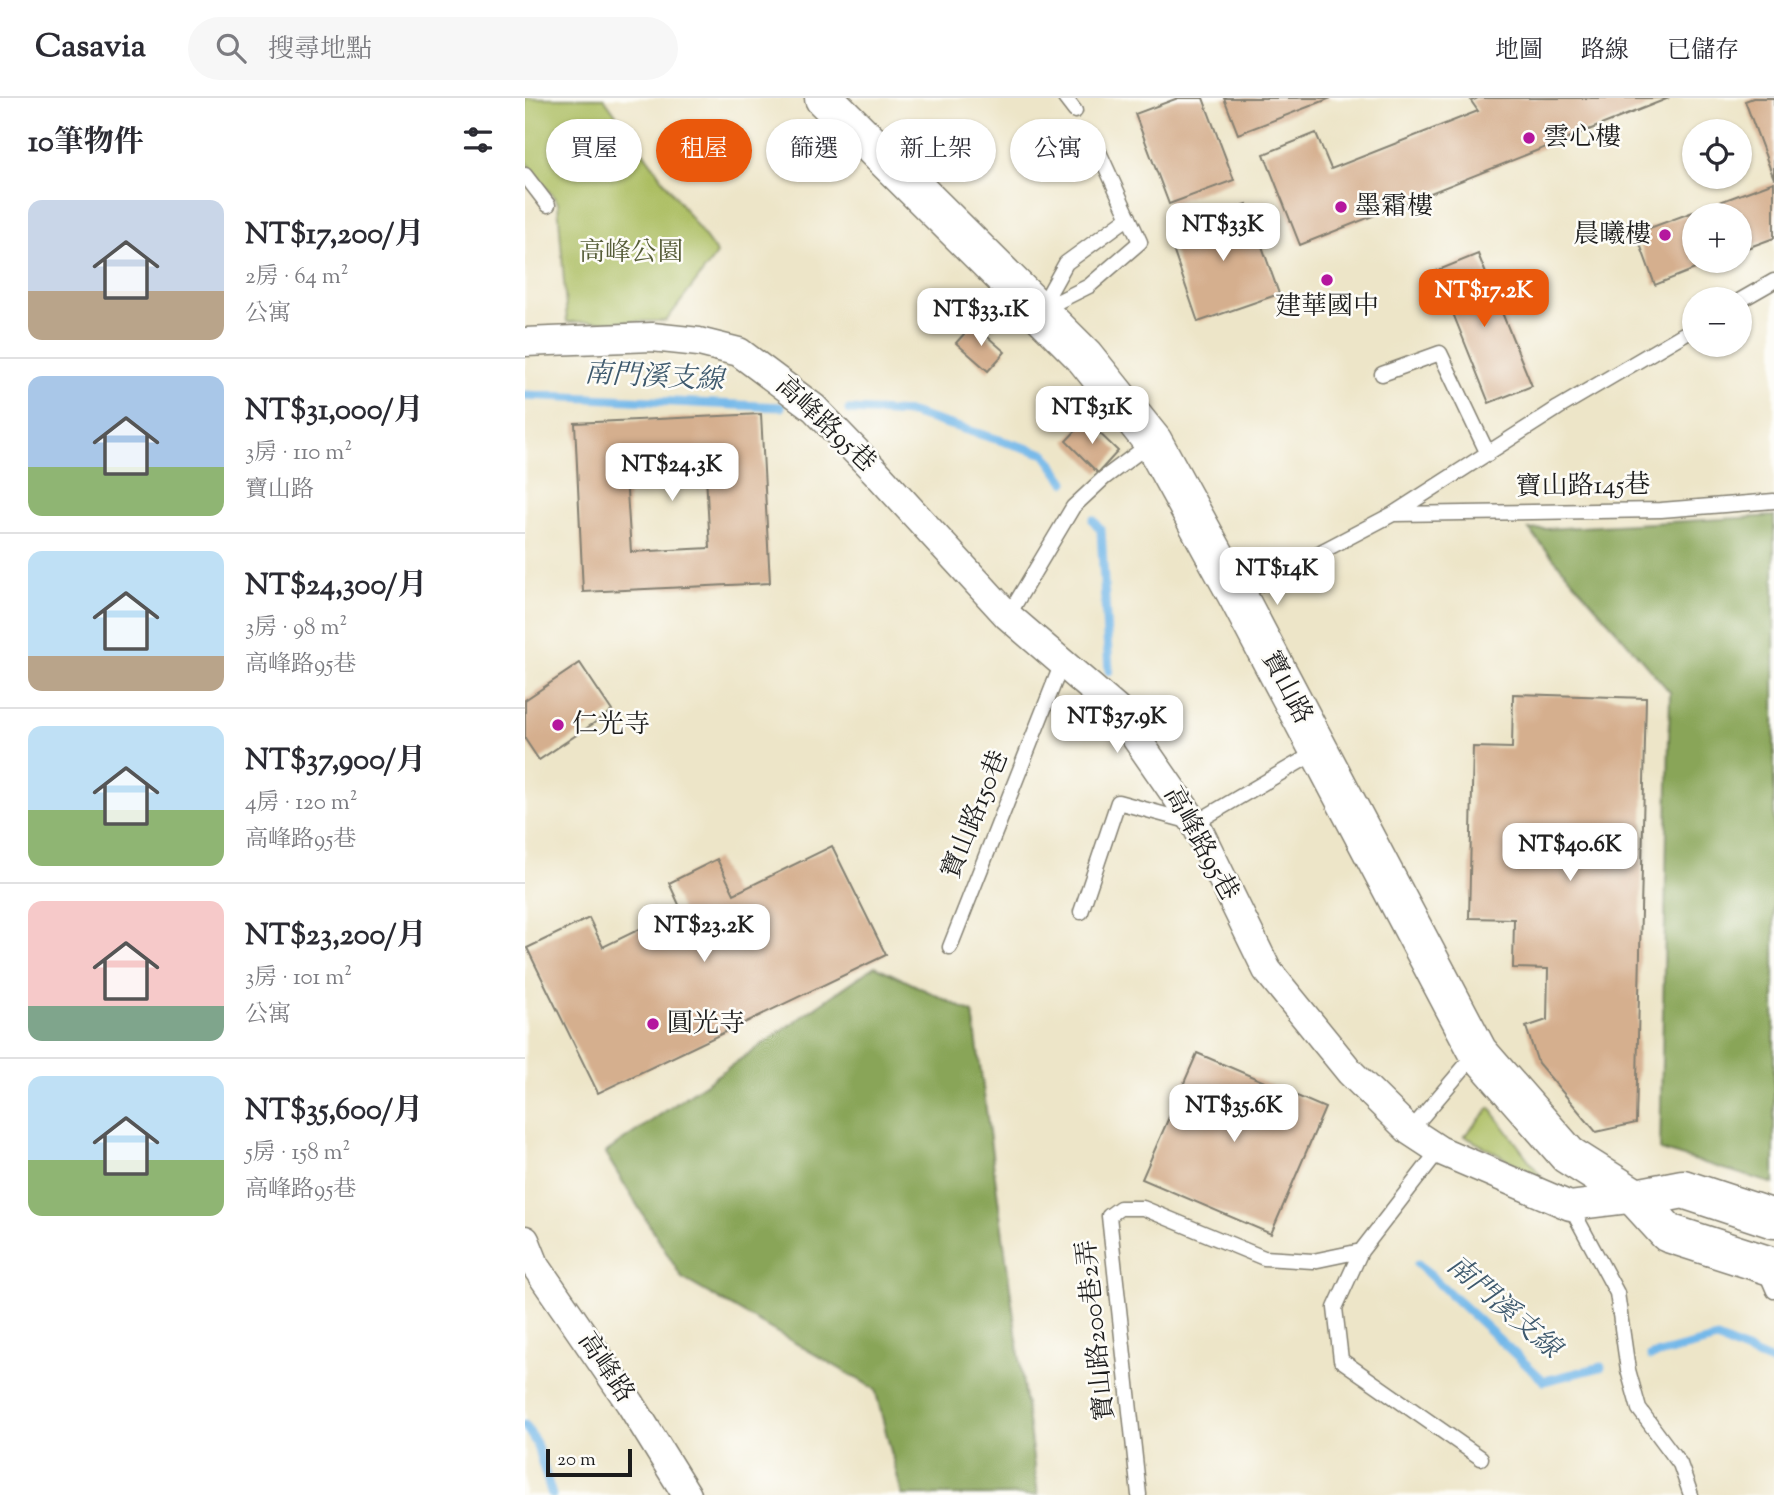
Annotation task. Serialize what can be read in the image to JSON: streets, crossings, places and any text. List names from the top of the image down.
{
  "streets": {
    "street": ["高峰路95巷", "寶山路", "高峰路"],
    "lane": ["寶山路145巷", "寶山路150巷", "寶山路200巷2弄"]
  },
  "crossings": [
    ["高峰路95巷", "寶山路150巷"],
    ["寶山路145巷", "寶山路"]
  ],
  "water": ["南門溪支線"],
  "parks": ["高峰公園"],
  "places": [
    "雲心樓",
    "墨霜樓",
    "晨曦樓",
    "建華國中",
    "仁光寺",
    "圓光寺"
  ],
  "scale_bar": "20 m",
  "page": {
    "header": "Casavia",
    "search": "搜尋地點",
    "nav": ["地圖", "路線", "已儲存"],
    "heading": "10筆物件",
    "map_buttons": ["+", "−"],
    "chip": [
      "買屋",
      "租屋",
      "篩選",
      "新上架",
      "公寓"
    ],
    "list": [
      {
        "name": "NT$17,200/月",
        "note": "2房 · 64 m² · 公寓"
      },
      {
        "name": "NT$31,000/月",
        "note": "3房 · 110 m² · 寶山路"
      },
      {
        "name": "NT$24,300/月",
        "note": "3房 · 98 m² · 高峰路95巷"
      },
      {
        "name": "NT$37,900/月",
        "note": "4房 · 120 m² · 高峰路95巷"
      },
      {
        "name": "NT$23,200/月",
        "note": "3房 · 101 m² · 公寓"
      },
      {
        "name": "NT$35,600/月",
        "note": "5房 · 158 m² · 高峰路95巷"
      }
    ],
    "price": [
      "NT$33K",
      "NT$17.2K",
      "NT$33.1K",
      "NT$31K",
      "NT$24.3K",
      "NT$14K",
      "NT$37.9K",
      "NT$40.6K",
      "NT$23.2K",
      "NT$35.6K"
    ],
    "scale": "20 m"
  }
}
